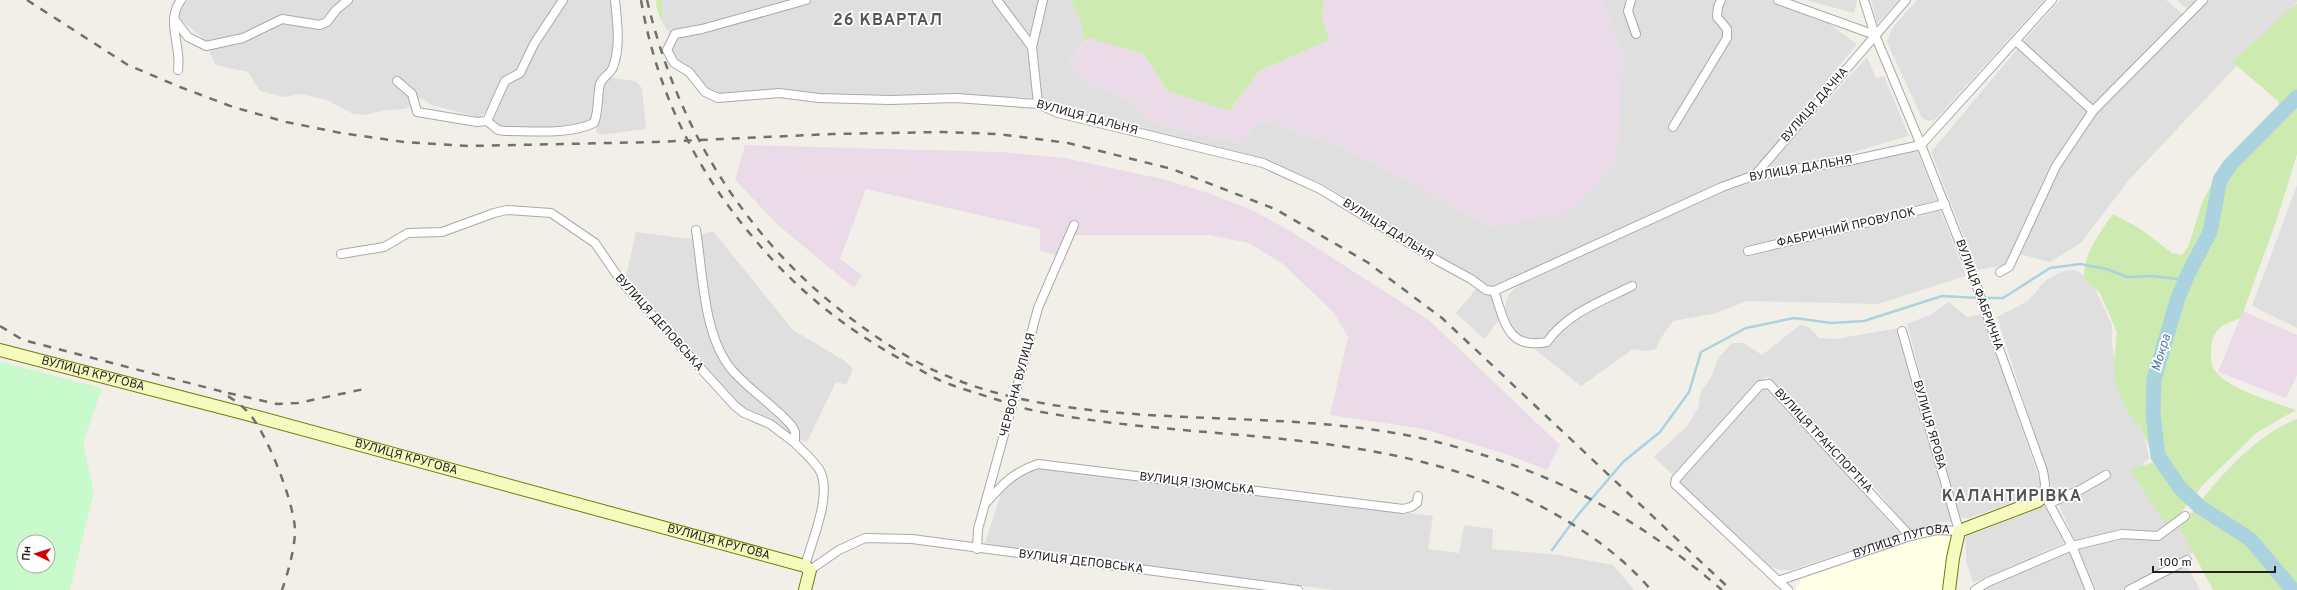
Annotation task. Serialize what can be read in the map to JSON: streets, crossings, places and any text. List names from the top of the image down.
{
  "streets": {
    "street": [
      "ВУЛИЦЯ ДАЧНА",
      "ВУЛИЦЯ ДАЛЬНЯ",
      "ФАБРИЧНИЙ ПРОВУЛОК",
      "ВУЛИЦЯ ФАБРИЧНА",
      "ВУЛИЦЯ ДЕПОВСЬКА",
      "ВУЛИЦЯ КРУГОВА",
      "ЧЕРВОНА ВУЛИЦЯ",
      "ВУЛИЦЯ ЯРОВА",
      "ВУЛИЦЯ ТРАНСПОРТНА",
      "ВУЛИЦЯ ІЗЮМСЬКА",
      "ВУЛИЦЯ ЛУГОВА"
    ]
  },
  "crossings": [
    ["ВУЛИЦЯ ДАЧНА", "ВУЛИЦЯ ДАЛЬНЯ"],
    ["ВУЛИЦЯ ДАЧНА", "ВУЛИЦЯ ФАБРИЧНА"],
    ["ВУЛИЦЯ ДАЛЬНЯ", "ВУЛИЦЯ ФАБРИЧНА"],
    ["ФАБРИЧНИЙ ПРОВУЛОК", "ВУЛИЦЯ ФАБРИЧНА"],
    ["ВУЛИЦЯ ФАБРИЧНА", "ВУЛИЦЯ ЛУГОВА"],
    ["ВУЛИЦЯ ДЕПОВСЬКА", "ВУЛИЦЯ КРУГОВА"],
    ["ВУЛИЦЯ ДЕПОВСЬКА", "ЧЕРВОНА ВУЛИЦЯ"],
    ["ЧЕРВОНА ВУЛИЦЯ", "ВУЛИЦЯ ІЗЮМСЬКА"],
    ["ВУЛИЦЯ ЯРОВА", "ВУЛИЦЯ ЛУГОВА"],
    ["ВУЛИЦЯ ТРАНСПОРТНА", "ВУЛИЦЯ ЛУГОВА"]
  ],
  "districts": ["26 КВАРТАЛ", "КАЛАНТИРІВКА"],
  "water": ["Мокра"],
  "scale_bar": "100 m",
  "north": "left"
}
